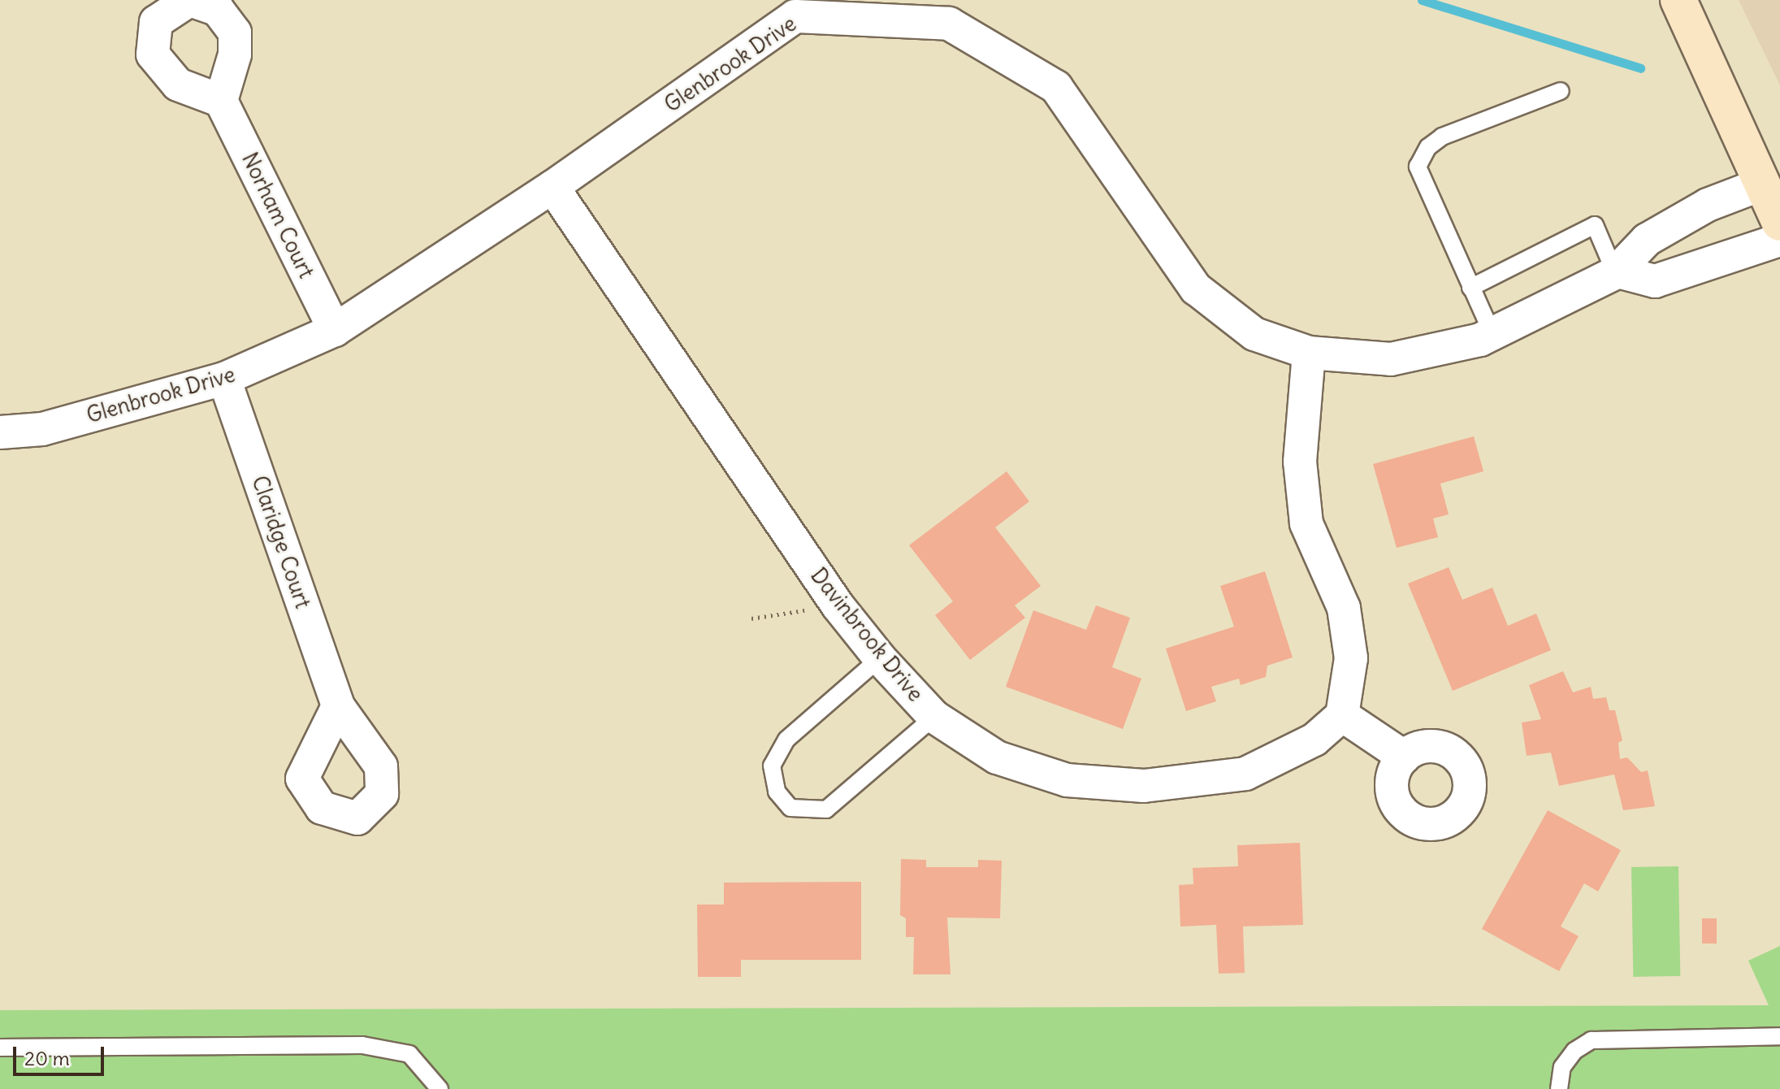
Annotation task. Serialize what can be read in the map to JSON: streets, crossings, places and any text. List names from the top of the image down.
{
  "streets": {
    "street": [
      "Glenbrook Drive",
      "Norham Court",
      "Claridge Court",
      "Davinbrook Drive"
    ]
  },
  "crossings": [
    ["Glenbrook Drive", "Norham Court"],
    ["Glenbrook Drive", "Claridge Court"],
    ["Glenbrook Drive", "Davinbrook Drive"]
  ],
  "scale_bar": "20 m"
}
